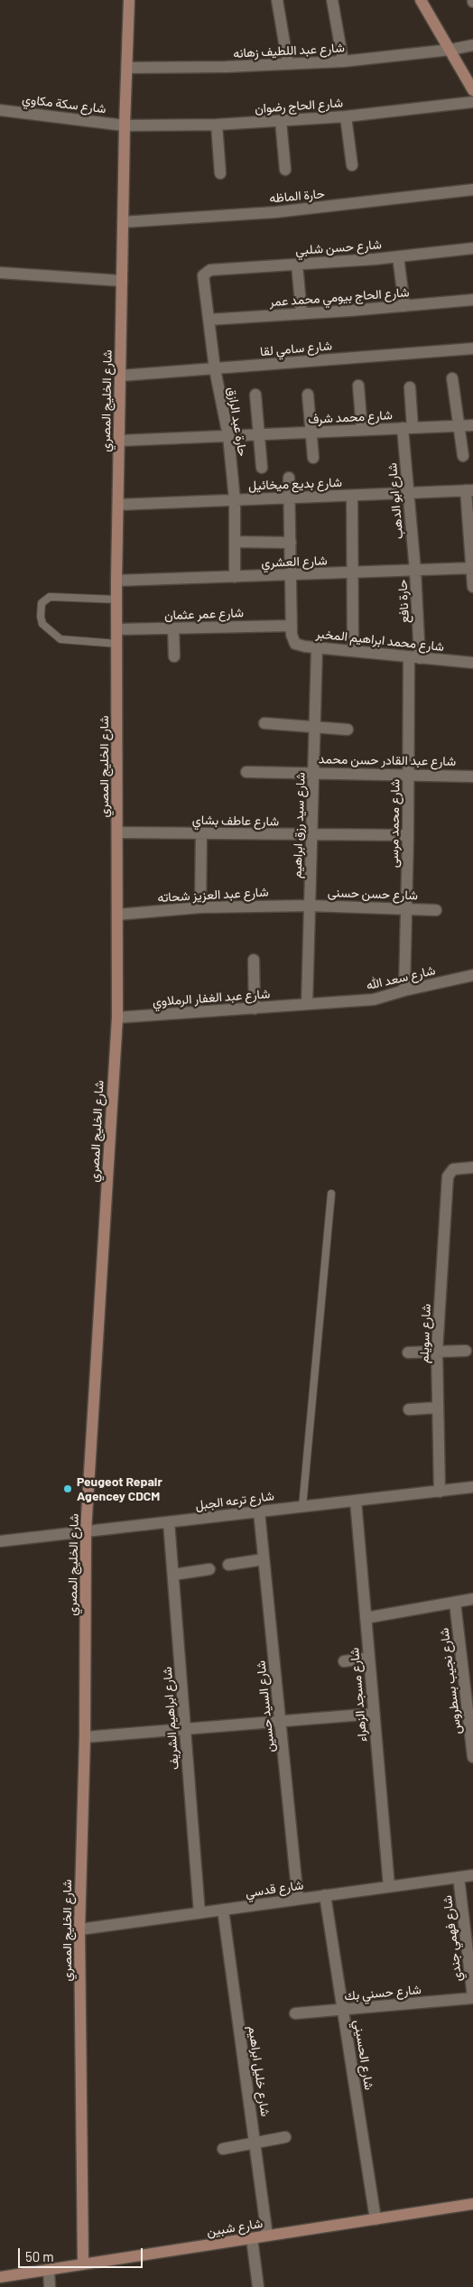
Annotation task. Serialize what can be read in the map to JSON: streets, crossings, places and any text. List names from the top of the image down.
{
  "streets": {
    "street": [
      "شارع عبد اللطيف زهانه",
      "شارع سكة مكاوي",
      "شارع الحاج رضوان",
      "حارة الماظه",
      "شارع حسن شلبي",
      "شارع الحاج بيومي محمد عمر",
      "شارع سامي لقا",
      "شارع الخليج المصري",
      "شارع محمد شرف",
      "حارة عبد الرازق",
      "شارع بديع ميخائيل",
      "شارع ابو الدهب",
      "شارع العشري",
      "حارة نافع",
      "شارع عمر عثمان",
      "شارع محمد ابراهيم المخبر",
      "شارع عبد القادر حسن محمد",
      "شارع عاطف بشاي",
      "شارع محمد مرسى",
      "شارع سيد رزق ابراهيم",
      "شارع حسن حسنى",
      "شارع عبد العزيز شحاته",
      "شارع سعد الله",
      "شارع عبد الغفار الرملاوي",
      "شارع سويلم",
      "شارع ترعه الجبل",
      "شارع نجيب بسطروس",
      "شارع مسجد الزهراء",
      "شارع السيد حسين",
      "شارع ابراهيم الشريف",
      "شارع قدسي",
      "شارع فهمي جندي",
      "شارع حسني بك",
      "شارع الحسيني",
      "شارع خليل ابراهيم",
      "شارع شبين"
    ]
  },
  "crossings": [
    ["شارع عبد اللطيف زهانه", "شارع الخليج المصري"],
    ["شارع سكة مكاوي", "شارع الحاج رضوان"],
    ["شارع سكة مكاوي", "شارع الخليج المصري"],
    ["شارع الحاج رضوان", "شارع الخليج المصري"],
    ["حارة الماظه", "شارع الخليج المصري"],
    ["شارع حسن شلبي", "حارة عبد الرازق"],
    ["شارع الحاج بيومي محمد عمر", "حارة عبد الرازق"],
    ["شارع سامي لقا", "شارع الخليج المصري"],
    ["شارع سامي لقا", "حارة عبد الرازق"],
    ["شارع الخليج المصري", "شارع محمد شرف"],
    ["شارع الخليج المصري", "شارع بديع ميخائيل"],
    ["شارع الخليج المصري", "شارع العشري"],
    ["شارع الخليج المصري", "شارع عمر عثمان"],
    ["شارع الخليج المصري", "شارع عاطف بشاي"],
    ["شارع الخليج المصري", "شارع عبد العزيز شحاته"],
    ["شارع الخليج المصري", "شارع عبد الغفار الرملاوي"],
    ["شارع الخليج المصري", "شارع ترعه الجبل"],
    ["شارع الخليج المصري", "شارع قدسي"],
    ["شارع الخليج المصري", "شارع شبين"],
    ["شارع محمد شرف", "حارة عبد الرازق"],
    ["شارع محمد شرف", "شارع ابو الدهب"],
    ["حارة عبد الرازق", "شارع بديع ميخائيل"],
    ["حارة عبد الرازق", "شارع العشري"],
    ["شارع بديع ميخائيل", "شارع ابو الدهب"],
    ["شارع ابو الدهب", "شارع العشري"],
    ["شارع ابو الدهب", "حارة نافع"],
    ["شارع العشري", "حارة نافع"],
    ["حارة نافع", "شارع محمد ابراهيم المخبر"],
    ["حارة نافع", "شارع محمد مرسى"],
    ["شارع عمر عثمان", "شارع محمد ابراهيم المخبر"],
    ["شارع محمد ابراهيم المخبر", "شارع محمد مرسى"],
    ["شارع محمد ابراهيم المخبر", "شارع سيد رزق ابراهيم"],
    ["شارع عبد القادر حسن محمد", "شارع محمد مرسى"],
    ["شارع عبد القادر حسن محمد", "شارع سيد رزق ابراهيم"],
    ["شارع عاطف بشاي", "شارع محمد مرسى"],
    ["شارع عاطف بشاي", "شارع سيد رزق ابراهيم"],
    ["شارع محمد مرسى", "شارع حسن حسنى"],
    ["شارع محمد مرسى", "شارع سعد الله"],
    ["شارع سيد رزق ابراهيم", "شارع حسن حسنى"],
    ["شارع سيد رزق ابراهيم", "شارع عبد العزيز شحاته"],
    ["شارع سيد رزق ابراهيم", "شارع سعد الله"],
    ["شارع سيد رزق ابراهيم", "شارع عبد الغفار الرملاوي"],
    ["شارع حسن حسنى", "شارع عبد العزيز شحاته"],
    ["شارع سعد الله", "شارع عبد الغفار الرملاوي"],
    ["شارع سويلم", "شارع ترعه الجبل"],
    ["شارع ترعه الجبل", "شارع مسجد الزهراء"],
    ["شارع ترعه الجبل", "شارع السيد حسين"],
    ["شارع ترعه الجبل", "شارع ابراهيم الشريف"],
    ["شارع مسجد الزهراء", "شارع قدسي"],
    ["شارع السيد حسين", "شارع قدسي"],
    ["شارع ابراهيم الشريف", "شارع قدسي"],
    ["شارع قدسي", "شارع فهمي جندي"],
    ["شارع قدسي", "شارع الحسيني"],
    ["شارع قدسي", "شارع خليل ابراهيم"],
    ["شارع فهمي جندي", "شارع حسني بك"],
    ["شارع حسني بك", "شارع الحسيني"],
    ["شارع الحسيني", "شارع شبين"],
    ["شارع خليل ابراهيم", "شارع شبين"]
  ],
  "places": ["Peugeot Repair Agencey CDCM"],
  "scale_bar": "50 m"
}
